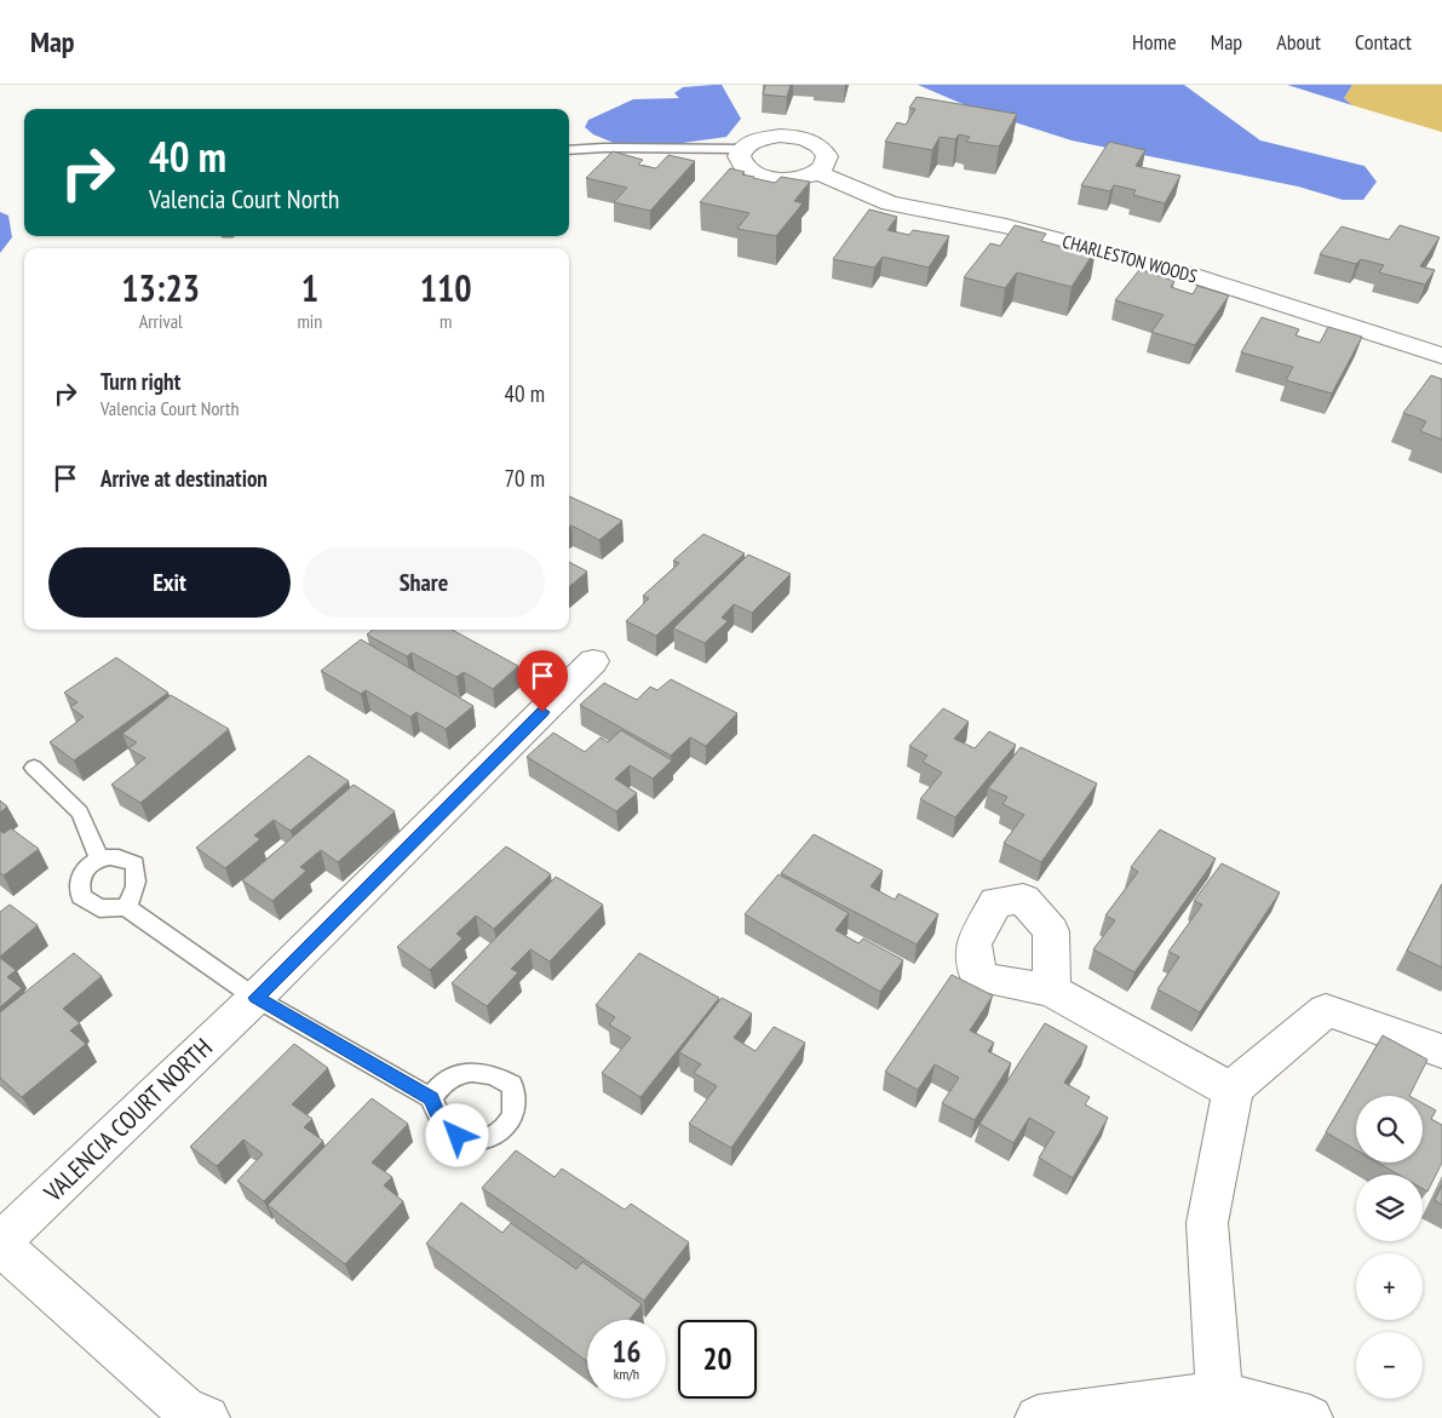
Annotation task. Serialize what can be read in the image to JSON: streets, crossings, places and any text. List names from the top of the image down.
{
  "streets": {
    "street": ["CHARLESTON WOODS", "VALENCIA COURT NORTH"]
  },
  "page": {
    "header": "Map",
    "nav": [
      "Home",
      "Map",
      "About",
      "Contact"
    ],
    "turn": ["40 m", "Valencia Court North"],
    "eta": [
      "13:23",
      "Arrival",
      "1",
      "min",
      "110",
      "m"
    ],
    "list": [
      {
        "name": "Turn right",
        "note": "Valencia Court North",
        "value": "40 m"
      },
      {
        "name": "Arrive at destination",
        "value": "70 m"
      }
    ],
    "buttons": ["Exit", "Share"],
    "map_buttons": ["+", "−"],
    "speed": "16 km/h",
    "limit": "20"
  }
}
